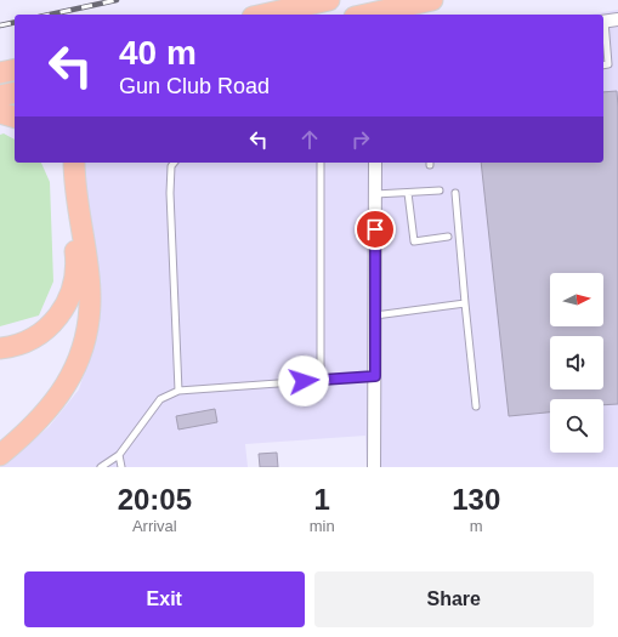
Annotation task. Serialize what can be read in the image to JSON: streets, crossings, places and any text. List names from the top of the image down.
{
  "north": "right",
  "page": {
    "turn": ["40 m", "Gun Club Road"],
    "eta": [
      "20:05",
      "Arrival",
      "1",
      "min",
      "130",
      "m"
    ],
    "buttons": ["Exit", "Share"]
  }
}
